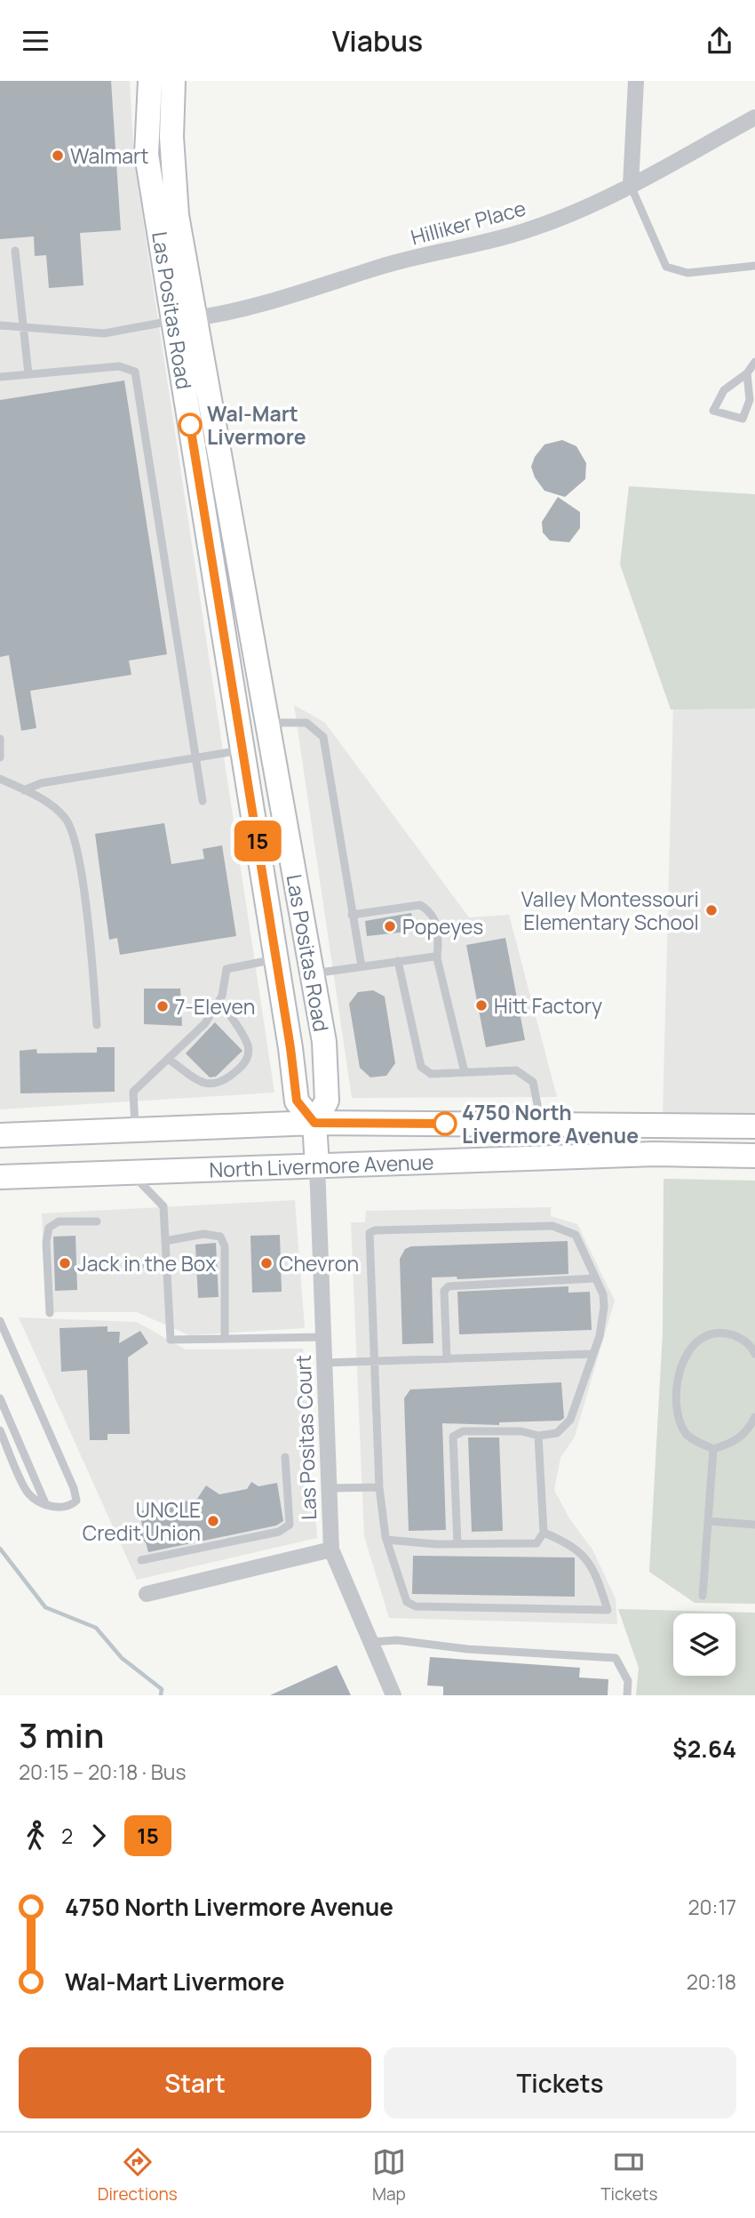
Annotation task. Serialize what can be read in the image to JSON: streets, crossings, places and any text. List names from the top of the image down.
{
  "streets": {
    "main road": ["Las Positas Road", "North Livermore Avenue"],
    "street": ["Hilliker Place", "Las Positas Court"]
  },
  "crossings": [
    ["Hilliker Place", "Las Positas Road"],
    ["Las Positas Road", "North Livermore Avenue"],
    ["Las Positas Road", "Las Positas Court"],
    ["North Livermore Avenue", "Las Positas Court"]
  ],
  "places": [
    "Walmart",
    "Wal-Mart Livermore",
    "Valley Montessouri Elementary School",
    "Popeyes",
    "Hitt Factory",
    "7-Eleven",
    "4750 North Livermore Avenue",
    "Jack in the Box",
    "Chevron",
    "UNCLE Credit Union"
  ],
  "lines": ["bus line 15"],
  "page": {
    "header": "Viabus",
    "on_map": "15",
    "heading": ["3 min", "20:15 – 20:18 · Bus", "$2.64"],
    "legs": ["2", "15"],
    "list": [
      {
        "name": "4750 North Livermore Avenue",
        "value": "20:17"
      },
      {
        "name": "Wal-Mart Livermore",
        "value": "20:18"
      }
    ],
    "buttons": ["Start", "Tickets"],
    "tabs": ["Directions", "Map", "Tickets"]
  }
}
